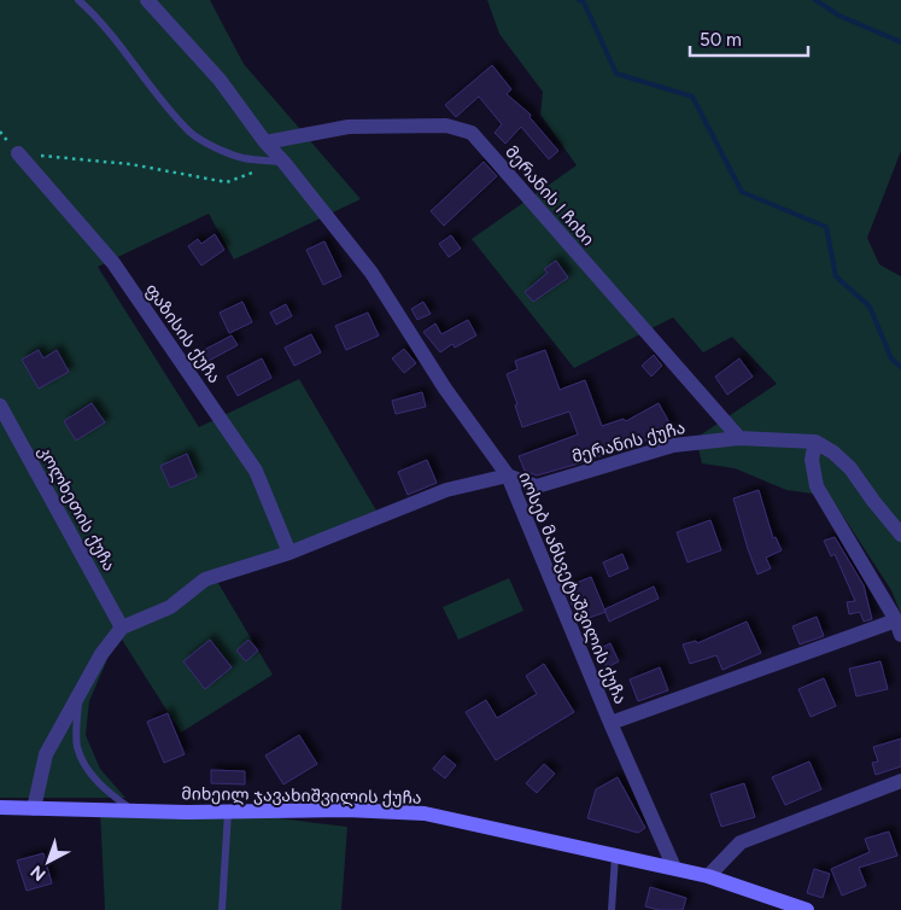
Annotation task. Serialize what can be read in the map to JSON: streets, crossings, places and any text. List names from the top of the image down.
{
  "streets": {
    "main road": ["მიხეილ ჯავახიშვილის ქუჩა"],
    "street": [
      "მერანის I ჩიხი",
      "ფაზისის ქუჩა",
      "მერანის ქუჩა",
      "კოლხეთის ქუჩა",
      "იოსებ მანსვეტაშვილის ქუჩა"
    ]
  },
  "crossings": [
    ["მერანის I ჩიხი", "მერანის ქუჩა"],
    ["მერანის I ჩიხი", "იოსებ მანსვეტაშვილის ქუჩა"],
    ["მერანის ქუჩა", "იოსებ მანსვეტაშვილის ქუჩა"],
    ["იოსებ მანსვეტაშვილის ქუჩა", "მიხეილ ჯავახიშვილის ქუჩა"]
  ],
  "scale_bar": "50 m",
  "north": "bottom left"
}
